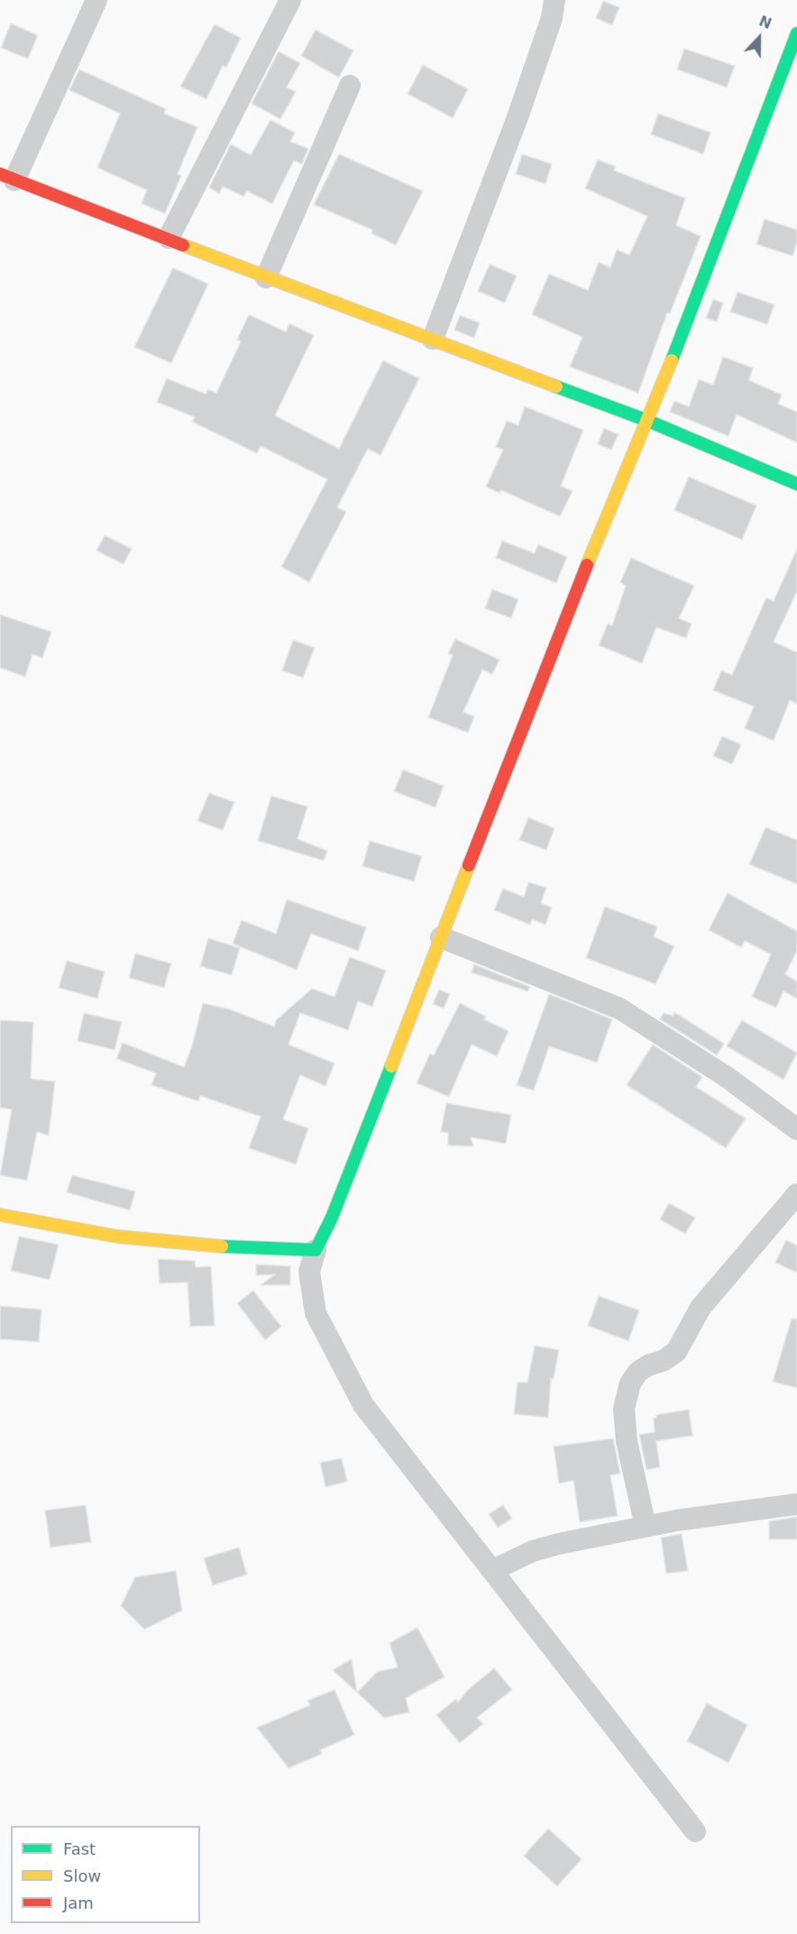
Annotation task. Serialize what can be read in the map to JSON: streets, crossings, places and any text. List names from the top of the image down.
{
  "legend": ["Fast", "Slow", "Jam"],
  "north": "top"
}
